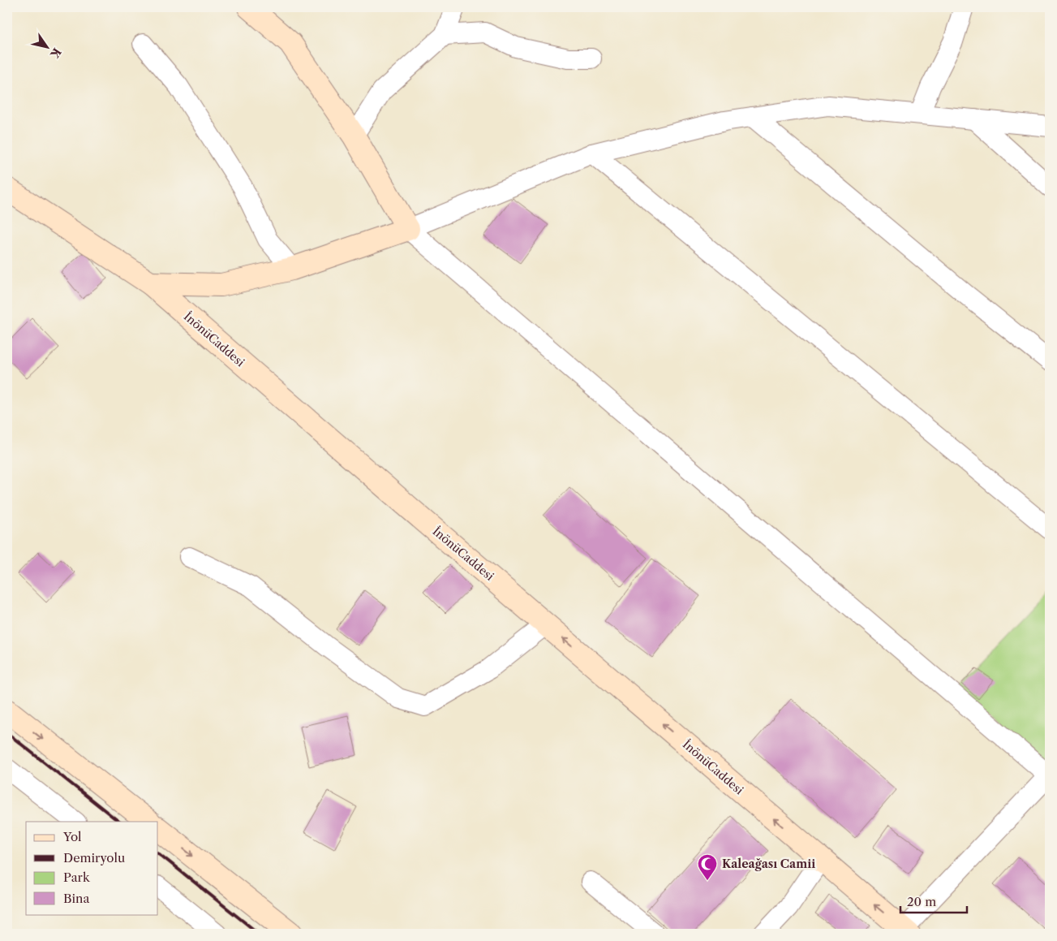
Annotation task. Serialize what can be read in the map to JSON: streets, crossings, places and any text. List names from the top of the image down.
{
  "streets": {
    "main road": ["İnönüCaddesi"]
  },
  "one_way": ["İnönüCaddesi"],
  "places": {
    "mosque": ["Kaleağası Camii"]
  },
  "legend": [
    "Yol",
    "Demiryolu",
    "Park",
    "Bina"
  ],
  "scale_bar": "20 m",
  "north": "bottom right"
}
